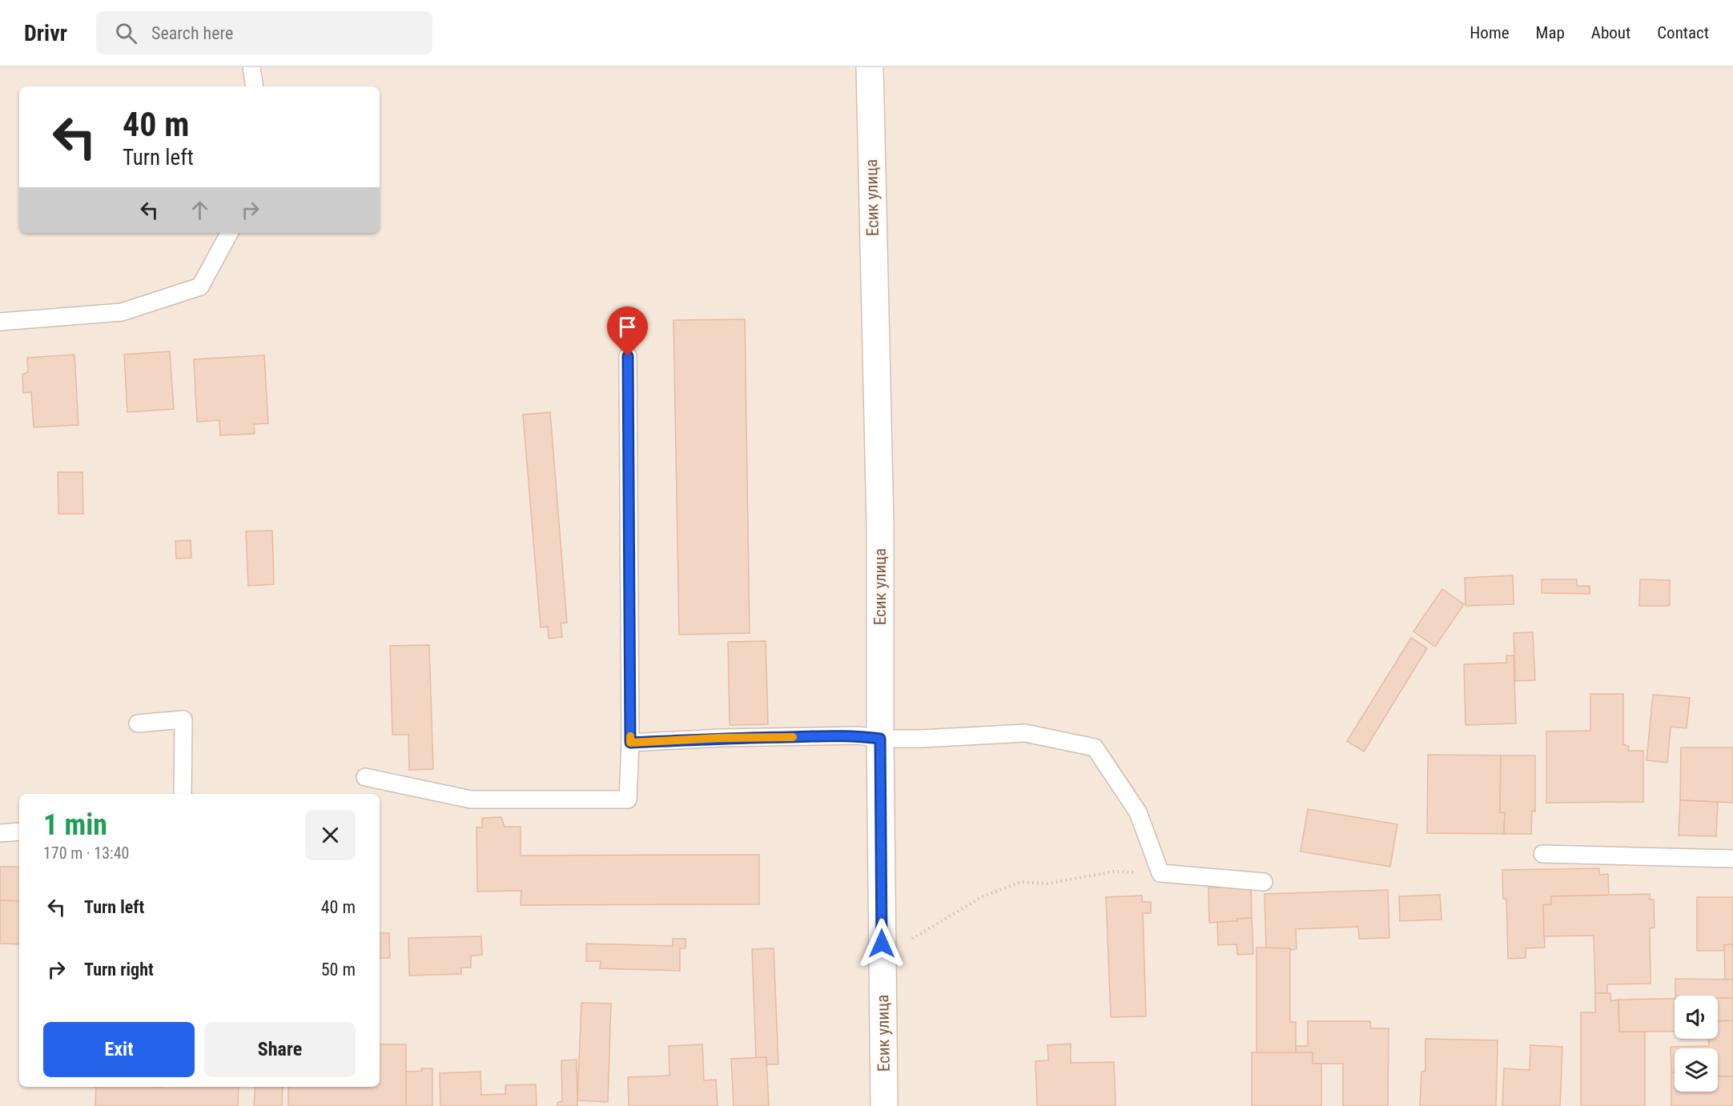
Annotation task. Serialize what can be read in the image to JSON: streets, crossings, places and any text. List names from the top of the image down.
{
  "streets": {
    "street": ["Есик улица"]
  },
  "page": {
    "header": "Drivr",
    "search": "Search here",
    "nav": [
      "Home",
      "Map",
      "About",
      "Contact"
    ],
    "turn": ["40 m", "Turn left"],
    "heading": ["1 min", "170 m · 13:40"],
    "list": [
      {
        "name": "Turn left",
        "value": "40 m"
      },
      {
        "name": "Turn right",
        "value": "50 m"
      }
    ],
    "buttons": ["Exit", "Share"]
  }
}
